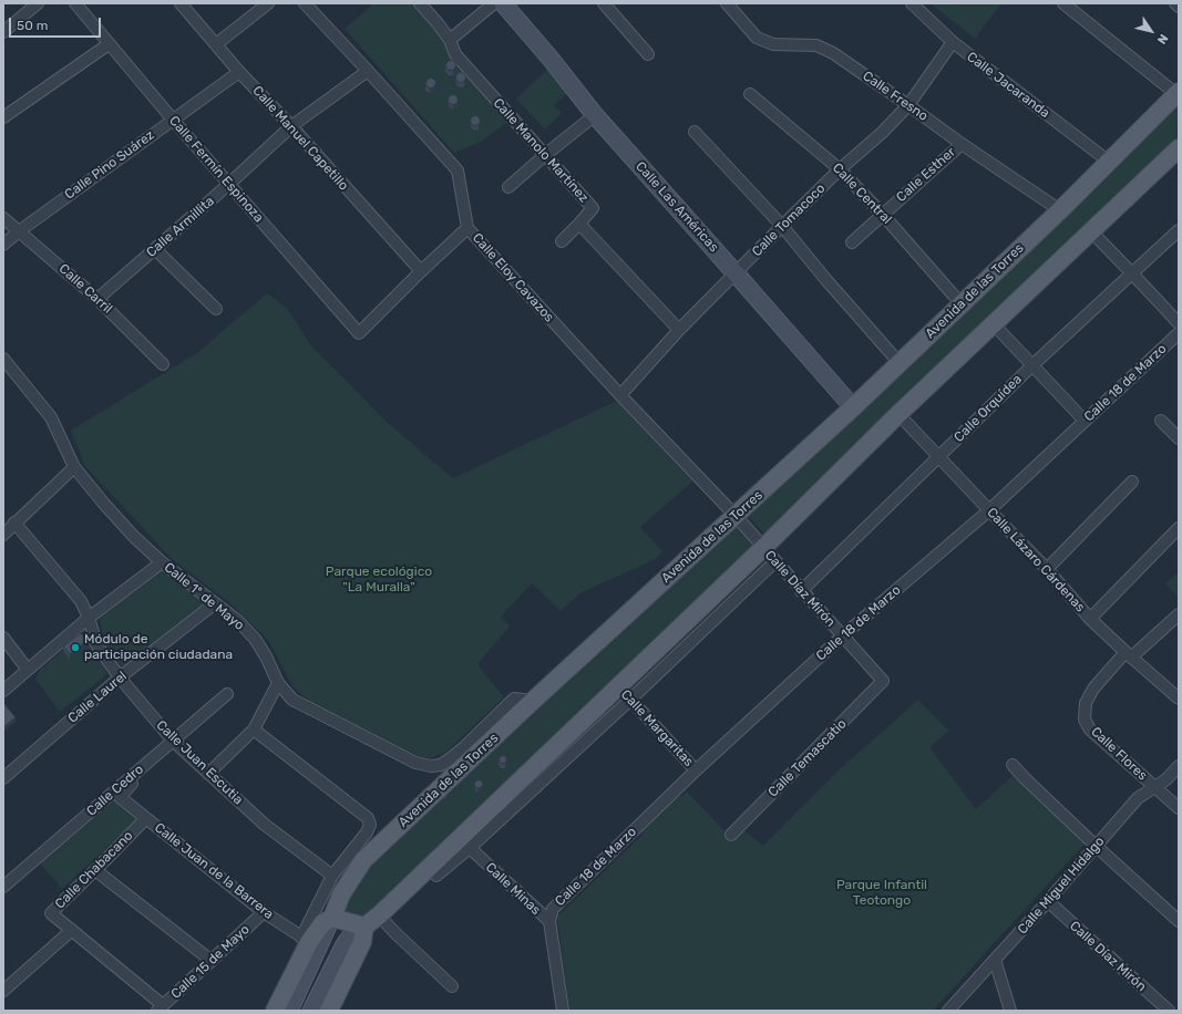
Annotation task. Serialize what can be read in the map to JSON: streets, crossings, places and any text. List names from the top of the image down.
{
  "streets": {
    "main road": ["Avenida de las Torres"],
    "street": [
      "Calle Jacaranda",
      "Calle Fresno",
      "Calle Manuel Capetillo",
      "Calle Manolo Martínez",
      "Calle Pino Suárez",
      "Calle Fermín Espinoza",
      "Calle Esther",
      "Calle Central",
      "Calle Las Américas",
      "Calle Tomacoco",
      "Calle Armillita",
      "Calle Eloy Cavazos",
      "Calle Carril",
      "Calle 18 de Marzo",
      "Calle Orquídea",
      "Calle Lázaro Cárdenas",
      "Calle Díaz Mirón",
      "Calle 1º de Mayo",
      "Calle Laurel",
      "Calle Margaritas",
      "Calle Flores",
      "Calle Temascatio",
      "Calle Juan Escutia",
      "Calle Cedro",
      "Calle Chabacano",
      "Calle Juan de la Barrera",
      "Calle Miguel Hidalgo",
      "Calle Minas",
      "Calle 15 de Mayo"
    ]
  },
  "crossings": [
    ["Calle Jacaranda", "Calle Tomacoco"],
    ["Calle Jacaranda", "Avenida de las Torres"],
    ["Calle Fresno", "Calle Esther"],
    ["Calle Fresno", "Calle Tomacoco"],
    ["Calle Fresno", "Avenida de las Torres"],
    ["Calle Manuel Capetillo", "Calle Pino Suárez"],
    ["Calle Manuel Capetillo", "Calle Fermín Espinoza"],
    ["Calle Manuel Capetillo", "Calle Armillita"],
    ["Calle Manolo Martínez", "Calle Tomacoco"],
    ["Calle Pino Suárez", "Calle Fermín Espinoza"],
    ["Calle Pino Suárez", "Calle Carril"],
    ["Calle Fermín Espinoza", "Calle Armillita"],
    ["Calle Esther", "Calle Central"],
    ["Calle Central", "Calle Tomacoco"],
    ["Calle Central", "Avenida de las Torres"],
    ["Calle Las Américas", "Calle Tomacoco"],
    ["Calle Las Américas", "Avenida de las Torres"],
    ["Calle Tomacoco", "Calle Eloy Cavazos"],
    ["Calle Armillita", "Calle Eloy Cavazos"],
    ["Calle Armillita", "Calle Carril"],
    ["Calle Eloy Cavazos", "Avenida de las Torres"],
    ["Calle Eloy Cavazos", "Calle Díaz Mirón"],
    ["Avenida de las Torres", "Calle Díaz Mirón"],
    ["Avenida de las Torres", "Calle 1º de Mayo"],
    ["Calle 18 de Marzo", "Calle Lázaro Cárdenas"],
    ["Calle 18 de Marzo", "Calle Díaz Mirón"],
    ["Calle 18 de Marzo", "Calle Margaritas"],
    ["Calle 18 de Marzo", "Calle Minas"],
    ["Calle Orquídea", "Calle Lázaro Cárdenas"],
    ["Calle Orquídea", "Calle Díaz Mirón"],
    ["Calle Lázaro Cárdenas", "Calle Flores"],
    ["Calle Díaz Mirón", "Calle Temascatio"],
    ["Calle Díaz Mirón", "Calle Miguel Hidalgo"],
    ["Calle 1º de Mayo", "Calle Laurel"],
    ["Calle Laurel", "Calle Juan Escutia"],
    ["Calle Flores", "Calle Miguel Hidalgo"],
    ["Calle Juan Escutia", "Calle Cedro"],
    ["Calle Cedro", "Calle Juan de la Barrera"],
    ["Calle Chabacano", "Calle Juan de la Barrera"],
    ["Calle Juan de la Barrera", "Calle 15 de Mayo"]
  ],
  "parks": ["Parque ecológico \"La Muralla\"", "Parque Infantil Teotongo"],
  "places": ["Módulo de participación ciudadana"],
  "scale_bar": "50 m",
  "north": "bottom right"
}
